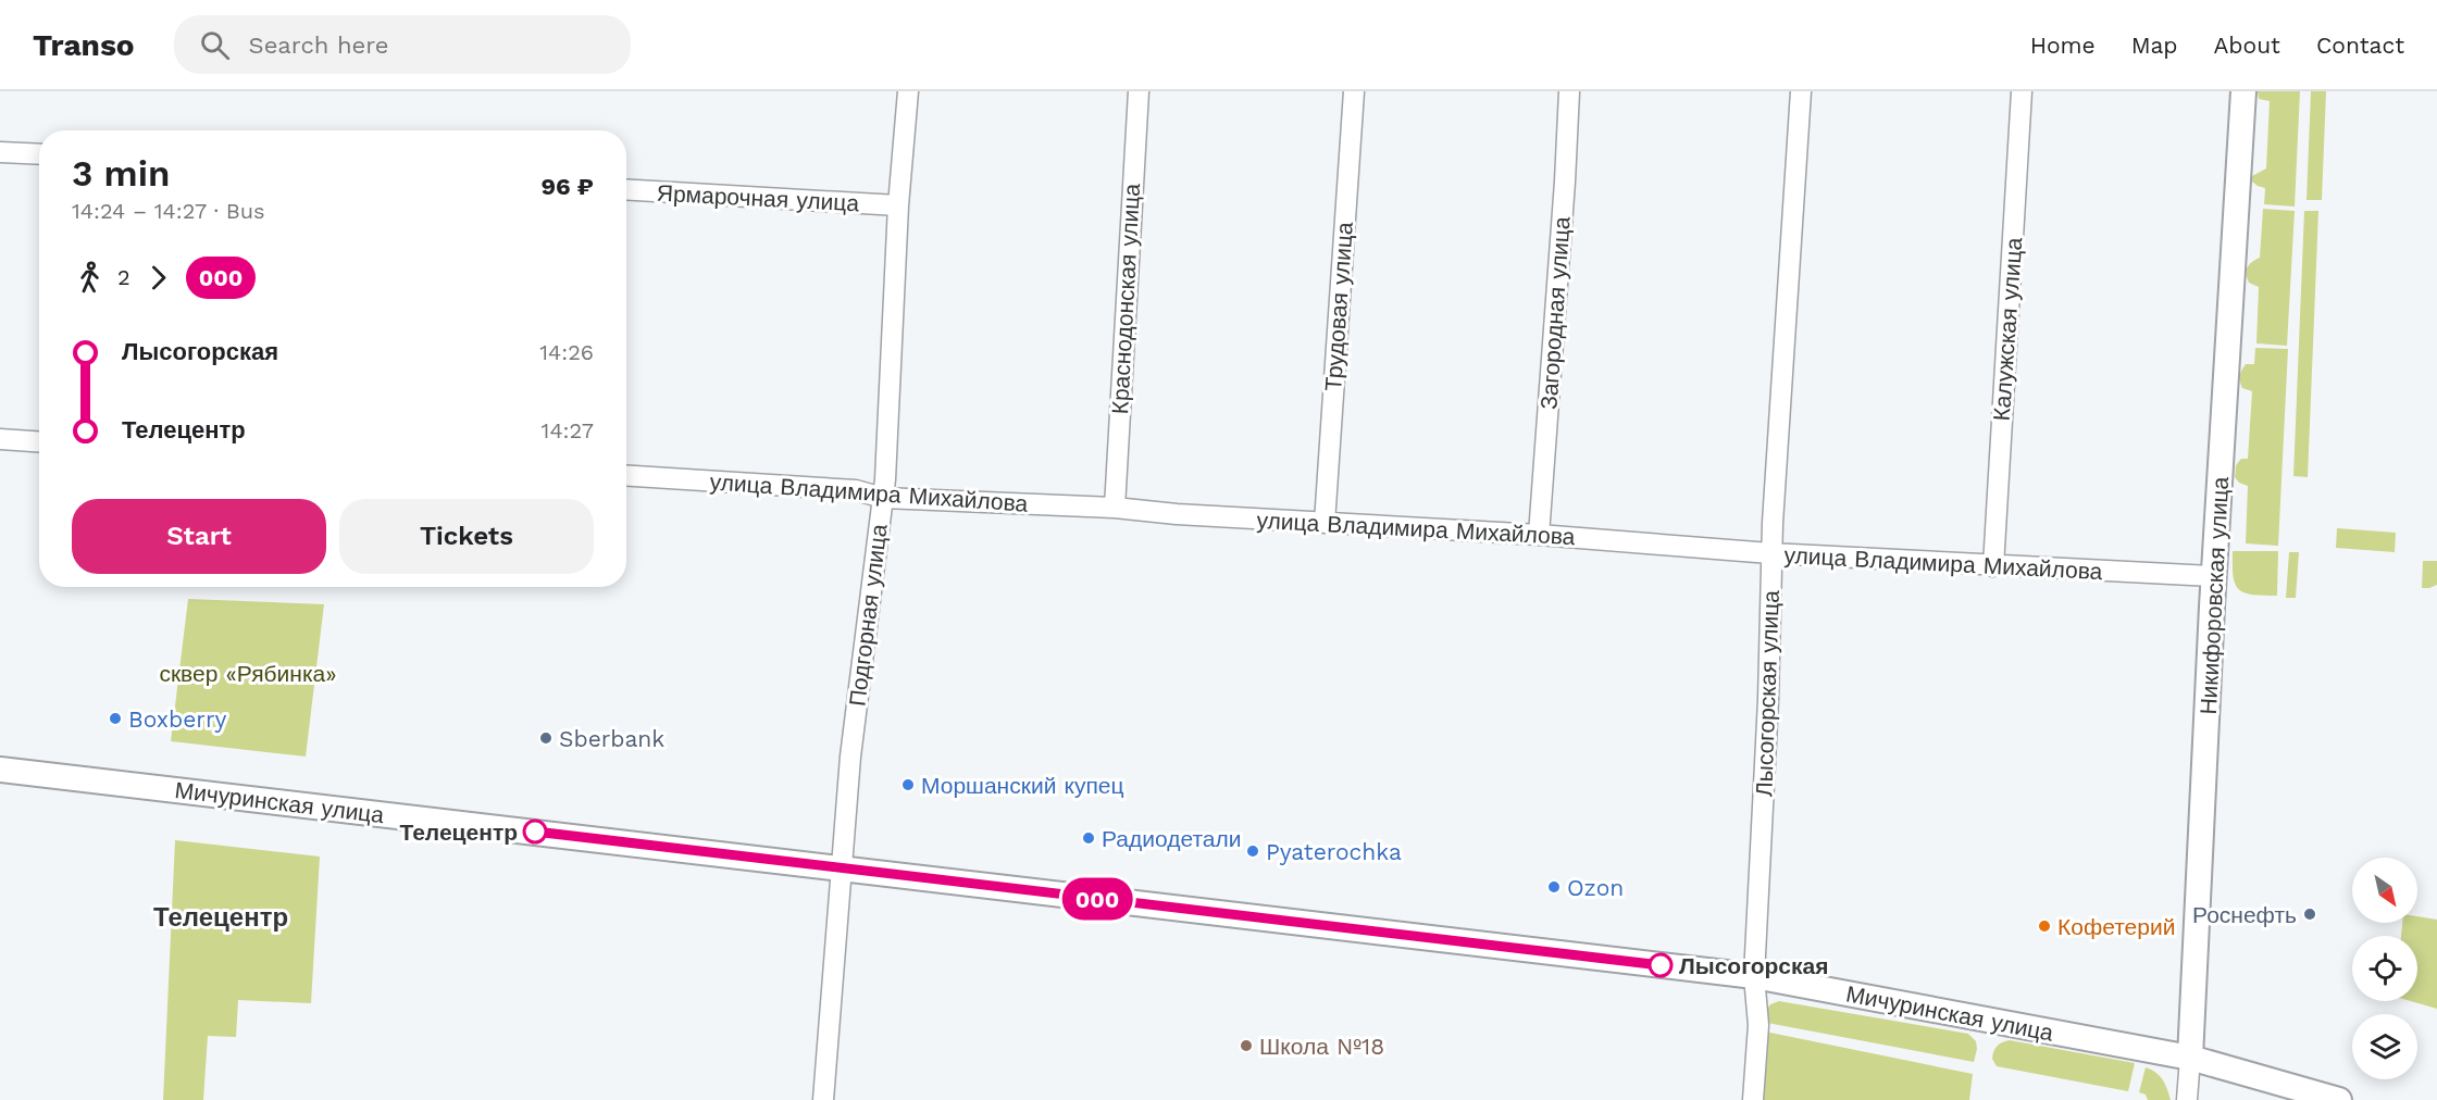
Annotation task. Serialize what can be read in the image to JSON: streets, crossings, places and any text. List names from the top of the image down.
{
  "streets": {
    "main road": ["Никифоровская улица", "Мичуринская улица"],
    "street": [
      "Ярмарочная улица",
      "Краснодонская улица",
      "Трудовая улица",
      "Загородная улица",
      "Калужская улица",
      "улица Владимира Михайлова",
      "Подгорная улица",
      "Лысогорская улица"
    ]
  },
  "crossings": [
    ["Ярмарочная улица", "Подгорная улица"],
    ["Краснодонская улица", "улица Владимира Михайлова"],
    ["Трудовая улица", "улица Владимира Михайлова"],
    ["Загородная улица", "улица Владимира Михайлова"],
    ["Калужская улица", "улица Владимира Михайлова"],
    ["улица Владимира Михайлова", "Никифоровская улица"],
    ["улица Владимира Михайлова", "Подгорная улица"],
    ["улица Владимира Михайлова", "Лысогорская улица"],
    ["Никифоровская улица", "Мичуринская улица"],
    ["Подгорная улица", "Мичуринская улица"],
    ["Лысогорская улица", "Мичуринская улица"]
  ],
  "districts": ["Телецентр"],
  "parks": ["сквер «Рябинка»"],
  "places": [
    "Boxberry",
    "Sberbank",
    "Моршанский купец",
    "Телецентр",
    "Радиодетали",
    "Pyaterochka",
    "Ozon",
    "Роснефть",
    "Кофетерий",
    "Лысогорская",
    "Школа №18"
  ],
  "lines": ["bus line 000"],
  "north": "bottom right",
  "page": {
    "header": "Transo",
    "search": "Search here",
    "nav": [
      "Home",
      "Map",
      "About",
      "Contact"
    ],
    "on_map": "000",
    "heading": ["3 min", "14:24 – 14:27 · Bus", "96 ₽"],
    "legs": ["2", "000"],
    "list": [
      {
        "name": "Лысогорская",
        "value": "14:26"
      },
      {
        "name": "Телецентр",
        "value": "14:27"
      }
    ],
    "buttons": ["Start", "Tickets"]
  }
}
